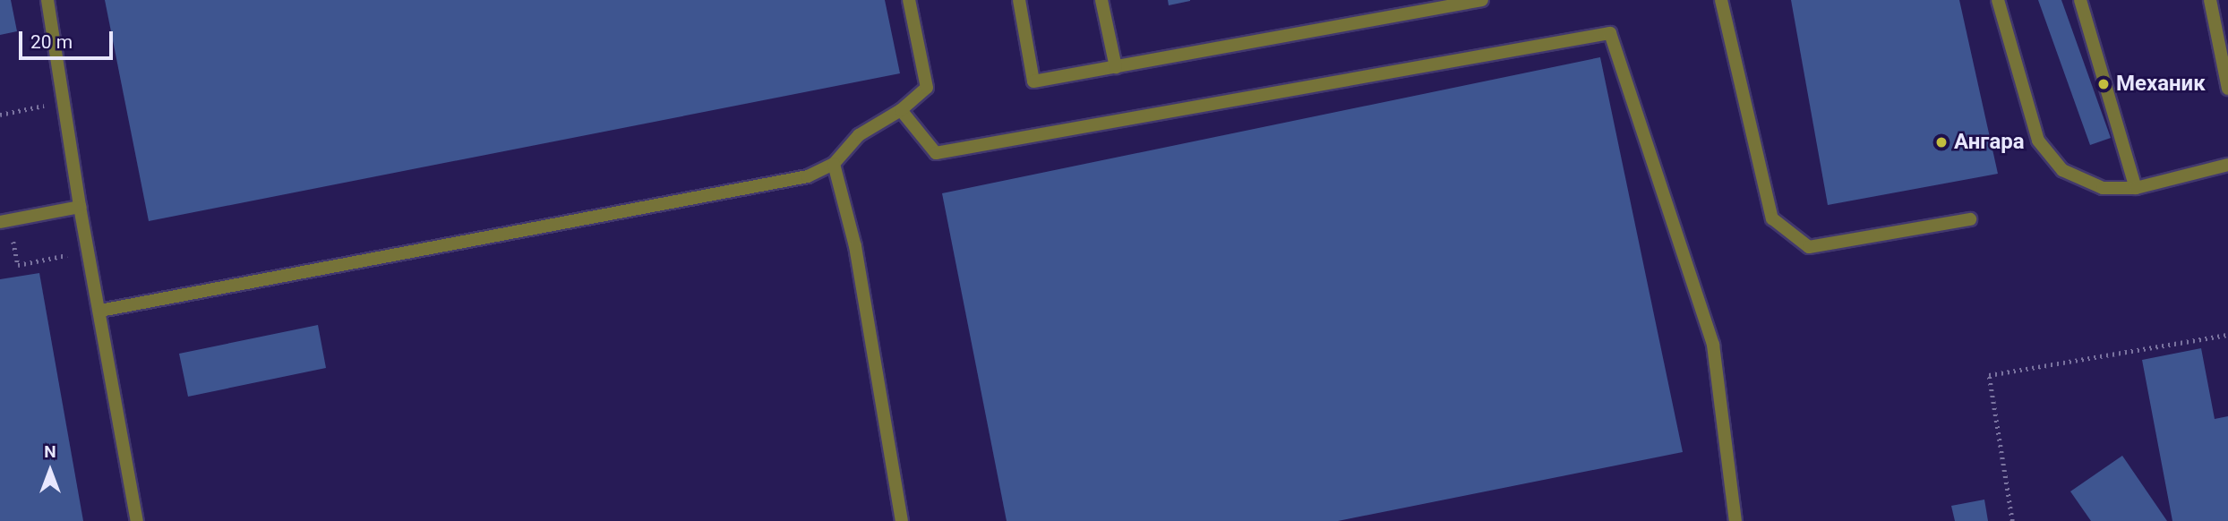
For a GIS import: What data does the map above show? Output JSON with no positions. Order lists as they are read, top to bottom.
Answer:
{
  "places": ["Механик", "Ангара"],
  "scale_bar": "20 m",
  "north": "top"
}
